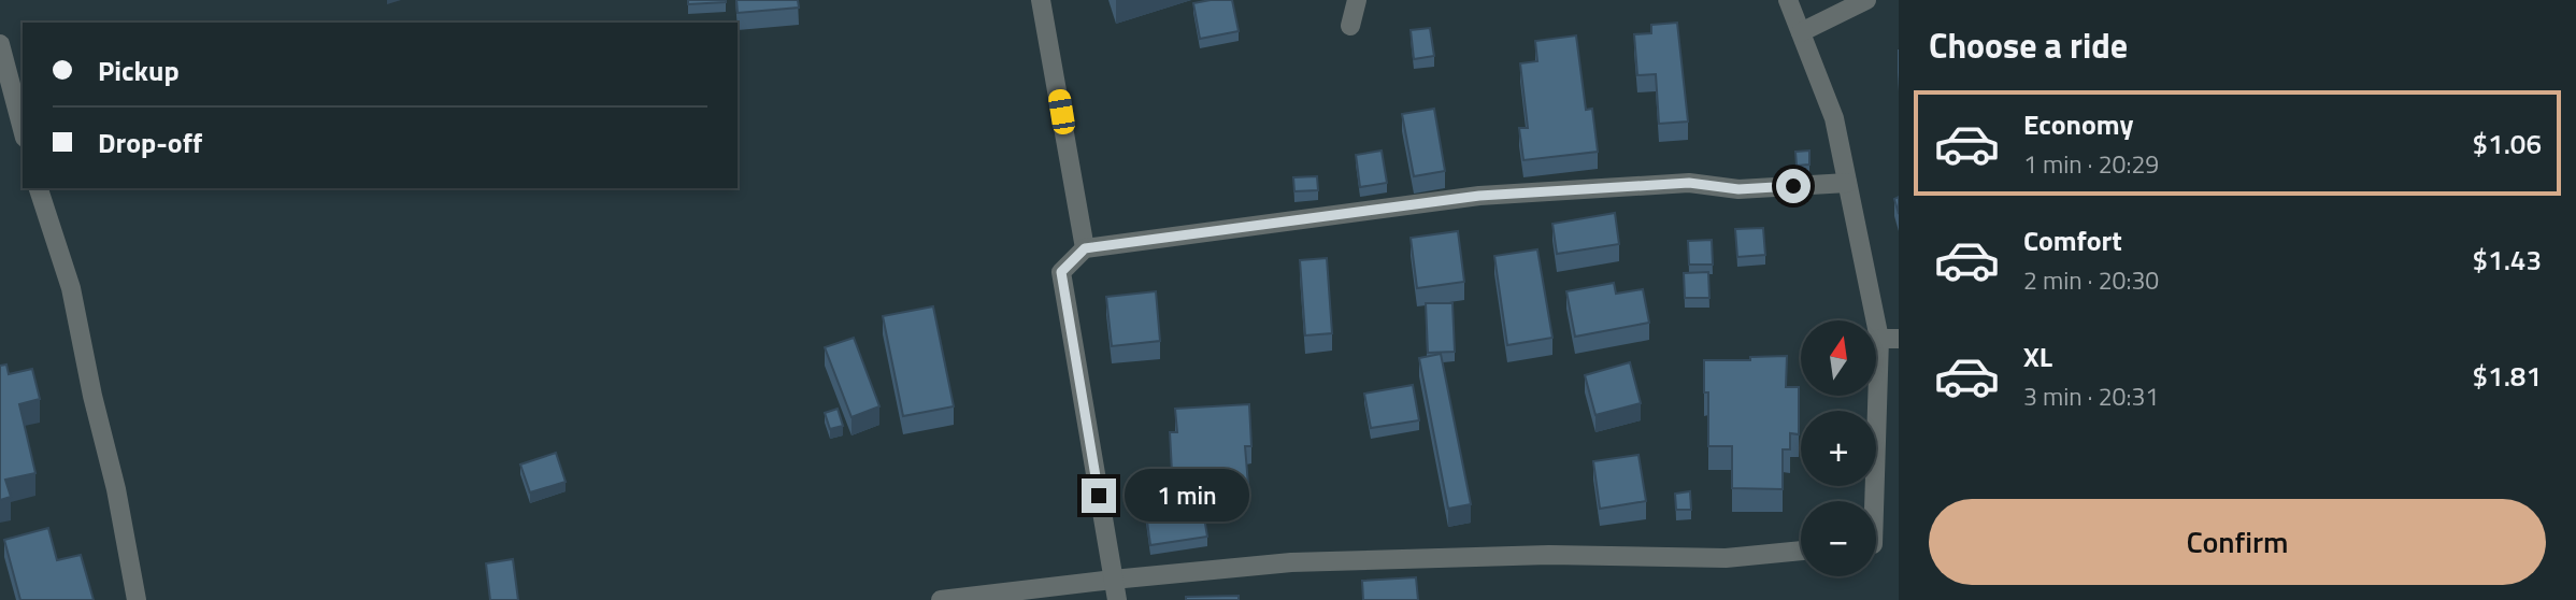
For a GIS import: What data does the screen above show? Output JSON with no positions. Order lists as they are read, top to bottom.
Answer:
{
  "north": "top",
  "page": {
    "heading": "Choose a ride",
    "banner": ["Pickup", "Drop-off"],
    "list": [
      {
        "name": "Economy",
        "note": "1 min · 20:29",
        "value": "$1.06"
      },
      {
        "name": "Comfort",
        "note": "2 min · 20:30",
        "value": "$1.43"
      },
      {
        "name": "XL",
        "note": "3 min · 20:31",
        "value": "$1.81"
      }
    ],
    "map_buttons": ["+", "−"],
    "bubble": "1 min",
    "buttons": "Confirm"
  }
}
